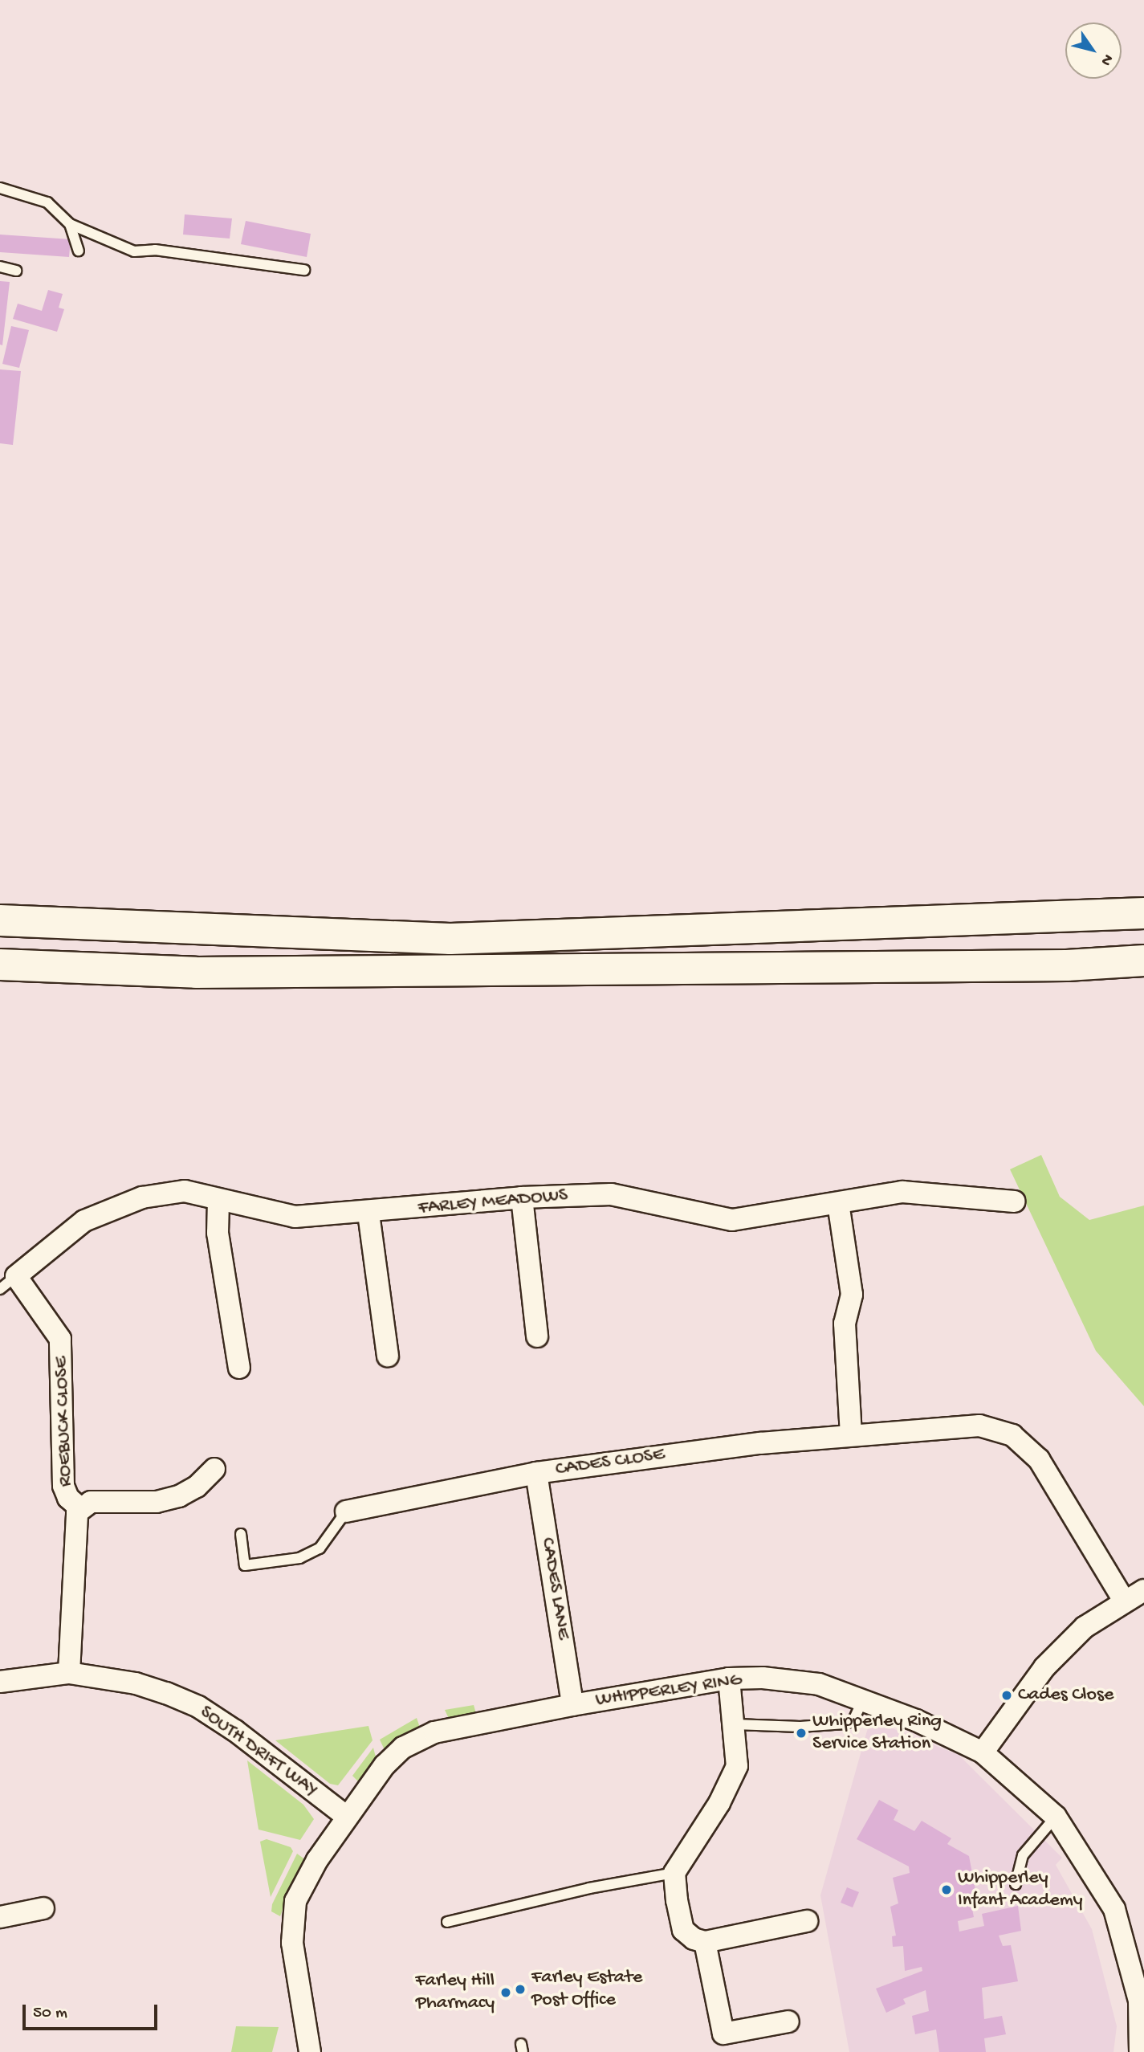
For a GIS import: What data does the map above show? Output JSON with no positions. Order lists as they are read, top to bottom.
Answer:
{
  "streets": {
    "street": [
      "FARLEY MEADOWS",
      "ROEBUCK CLOSE",
      "CADES CLOSE",
      "CADES LANE",
      "WHIPPERLEY RING",
      "SOUTH DRIFT WAY"
    ]
  },
  "crossings": [
    ["FARLEY MEADOWS", "ROEBUCK CLOSE"],
    ["ROEBUCK CLOSE", "SOUTH DRIFT WAY"],
    ["CADES CLOSE", "CADES LANE"],
    ["CADES LANE", "WHIPPERLEY RING"],
    ["WHIPPERLEY RING", "SOUTH DRIFT WAY"]
  ],
  "places": [
    "Cades Close",
    "Whipperley Ring Service Station",
    "Whipperley Infant Academy",
    "Farley Estate Post Office",
    "Farley Hill Pharmacy"
  ],
  "scale_bar": "50 m",
  "north": "bottom right"
}
